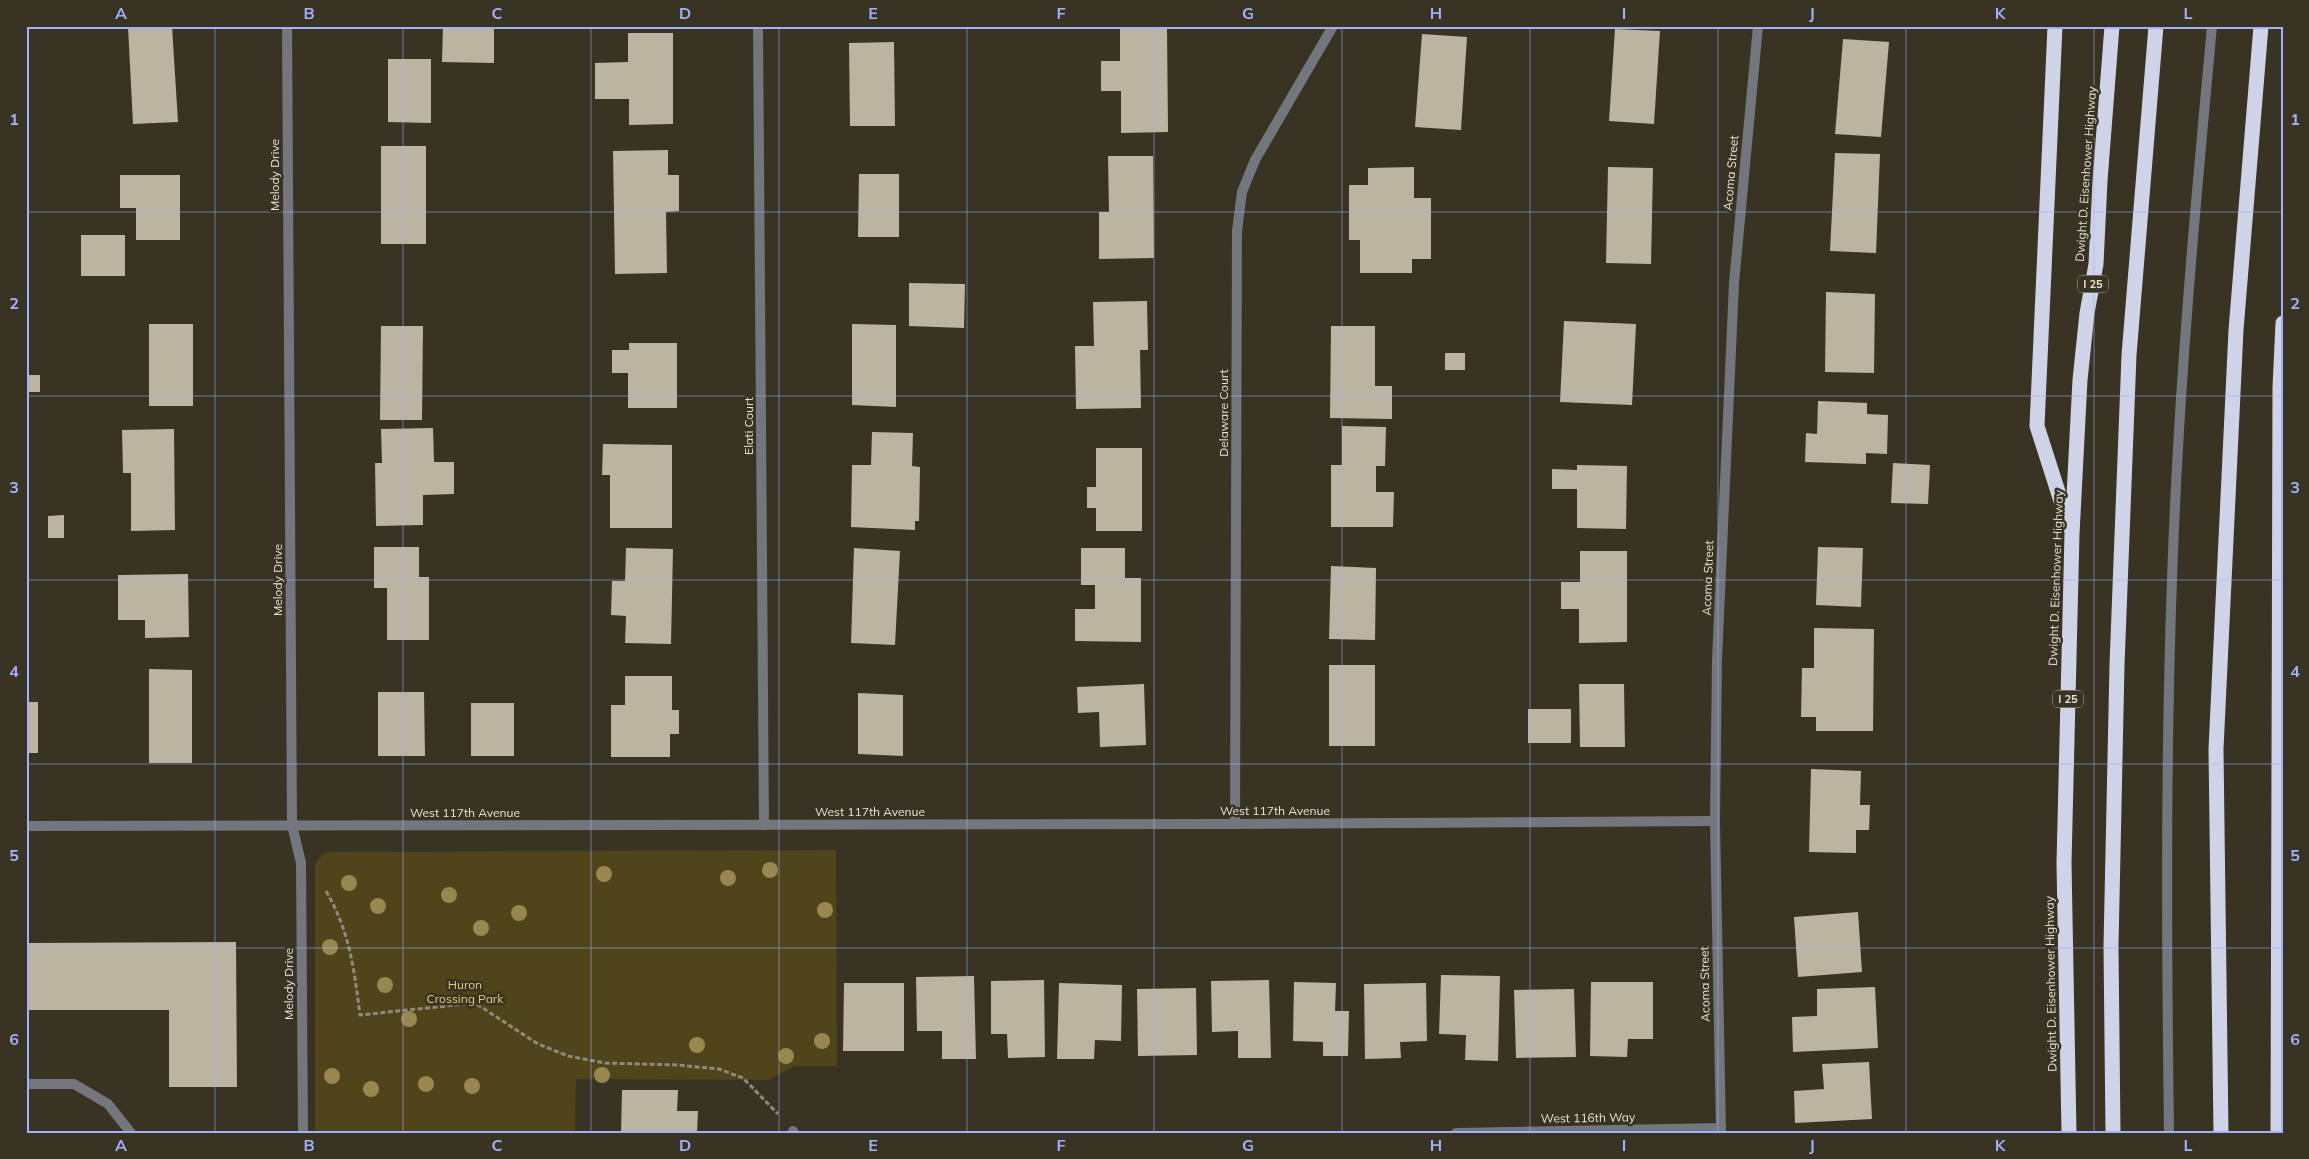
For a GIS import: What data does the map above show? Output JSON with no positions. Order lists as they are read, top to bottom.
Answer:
{
  "streets": {
    "highway": ["Dwight D. Eisenhower Highway", "I 25"],
    "street": [
      "Acoma Street",
      "Melody Drive",
      "Delaware Court",
      "Elati Court",
      "West 117th Avenue",
      "West 116th Way"
    ]
  },
  "crossings": [
    ["Acoma Street", "West 117th Avenue"],
    ["Acoma Street", "West 116th Way"],
    ["Melody Drive", "West 117th Avenue"],
    ["Delaware Court", "West 117th Avenue"],
    ["Elati Court", "West 117th Avenue"]
  ],
  "parks": ["Huron Crossing Park"],
  "grid": {
    "columns": [
      "A",
      "B",
      "C",
      "D",
      "E",
      "F",
      "G",
      "H",
      "I",
      "J",
      "K",
      "L"
    ],
    "rows": [
      "1",
      "2",
      "3",
      "4",
      "5",
      "6"
    ]
  }
}
